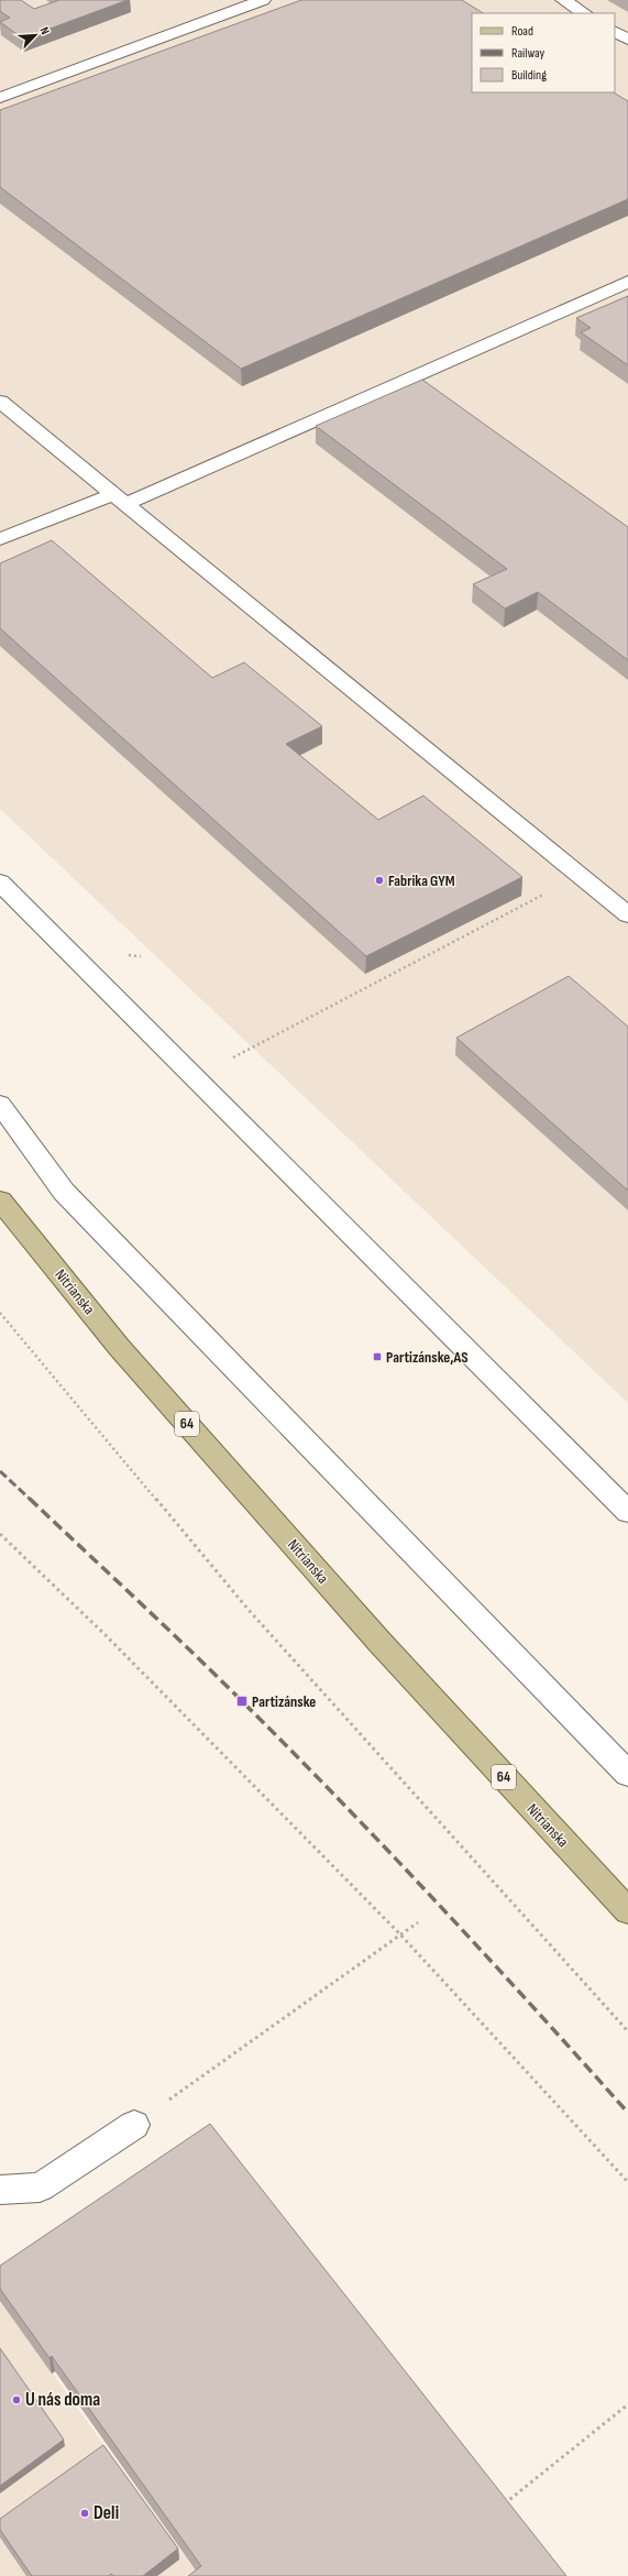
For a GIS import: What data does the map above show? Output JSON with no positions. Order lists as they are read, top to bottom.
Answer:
{
  "streets": {
    "main road": ["Nitrianska", "64"]
  },
  "places": {
    "other": ["Fabrika GYM", "U nás doma", "Deli"],
    "transit": ["Partizánske,AS", "Partizánske"]
  },
  "legend": ["Road", "Railway", "Building"],
  "north": "top right"
}
